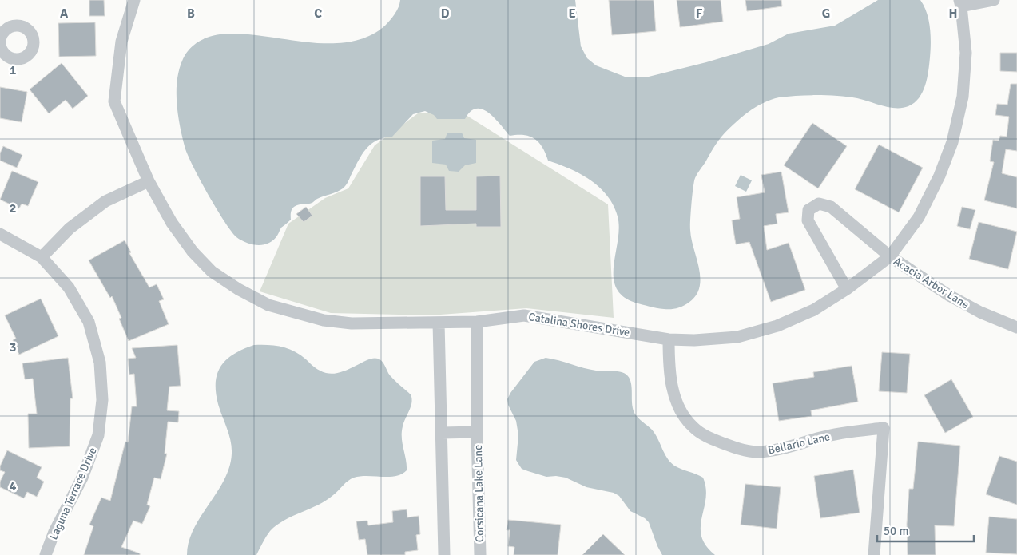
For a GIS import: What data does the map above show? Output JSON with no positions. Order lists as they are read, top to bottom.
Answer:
{
  "streets": {
    "street": [
      "Acacia Arbor Lane",
      "Catalina Shores Drive",
      "Bellario Lane",
      "Laguna Terrace Drive",
      "Corsicana Lake Lane"
    ]
  },
  "crossings": [
    ["Acacia Arbor Lane", "Catalina Shores Drive"],
    ["Catalina Shores Drive", "Bellario Lane"],
    ["Catalina Shores Drive", "Corsicana Lake Lane"]
  ],
  "scale_bar": "50 m",
  "grid": {
    "columns": [
      "A",
      "B",
      "C",
      "D",
      "E",
      "F",
      "G",
      "H"
    ],
    "rows": [
      "1",
      "2",
      "3",
      "4"
    ]
  }
}
